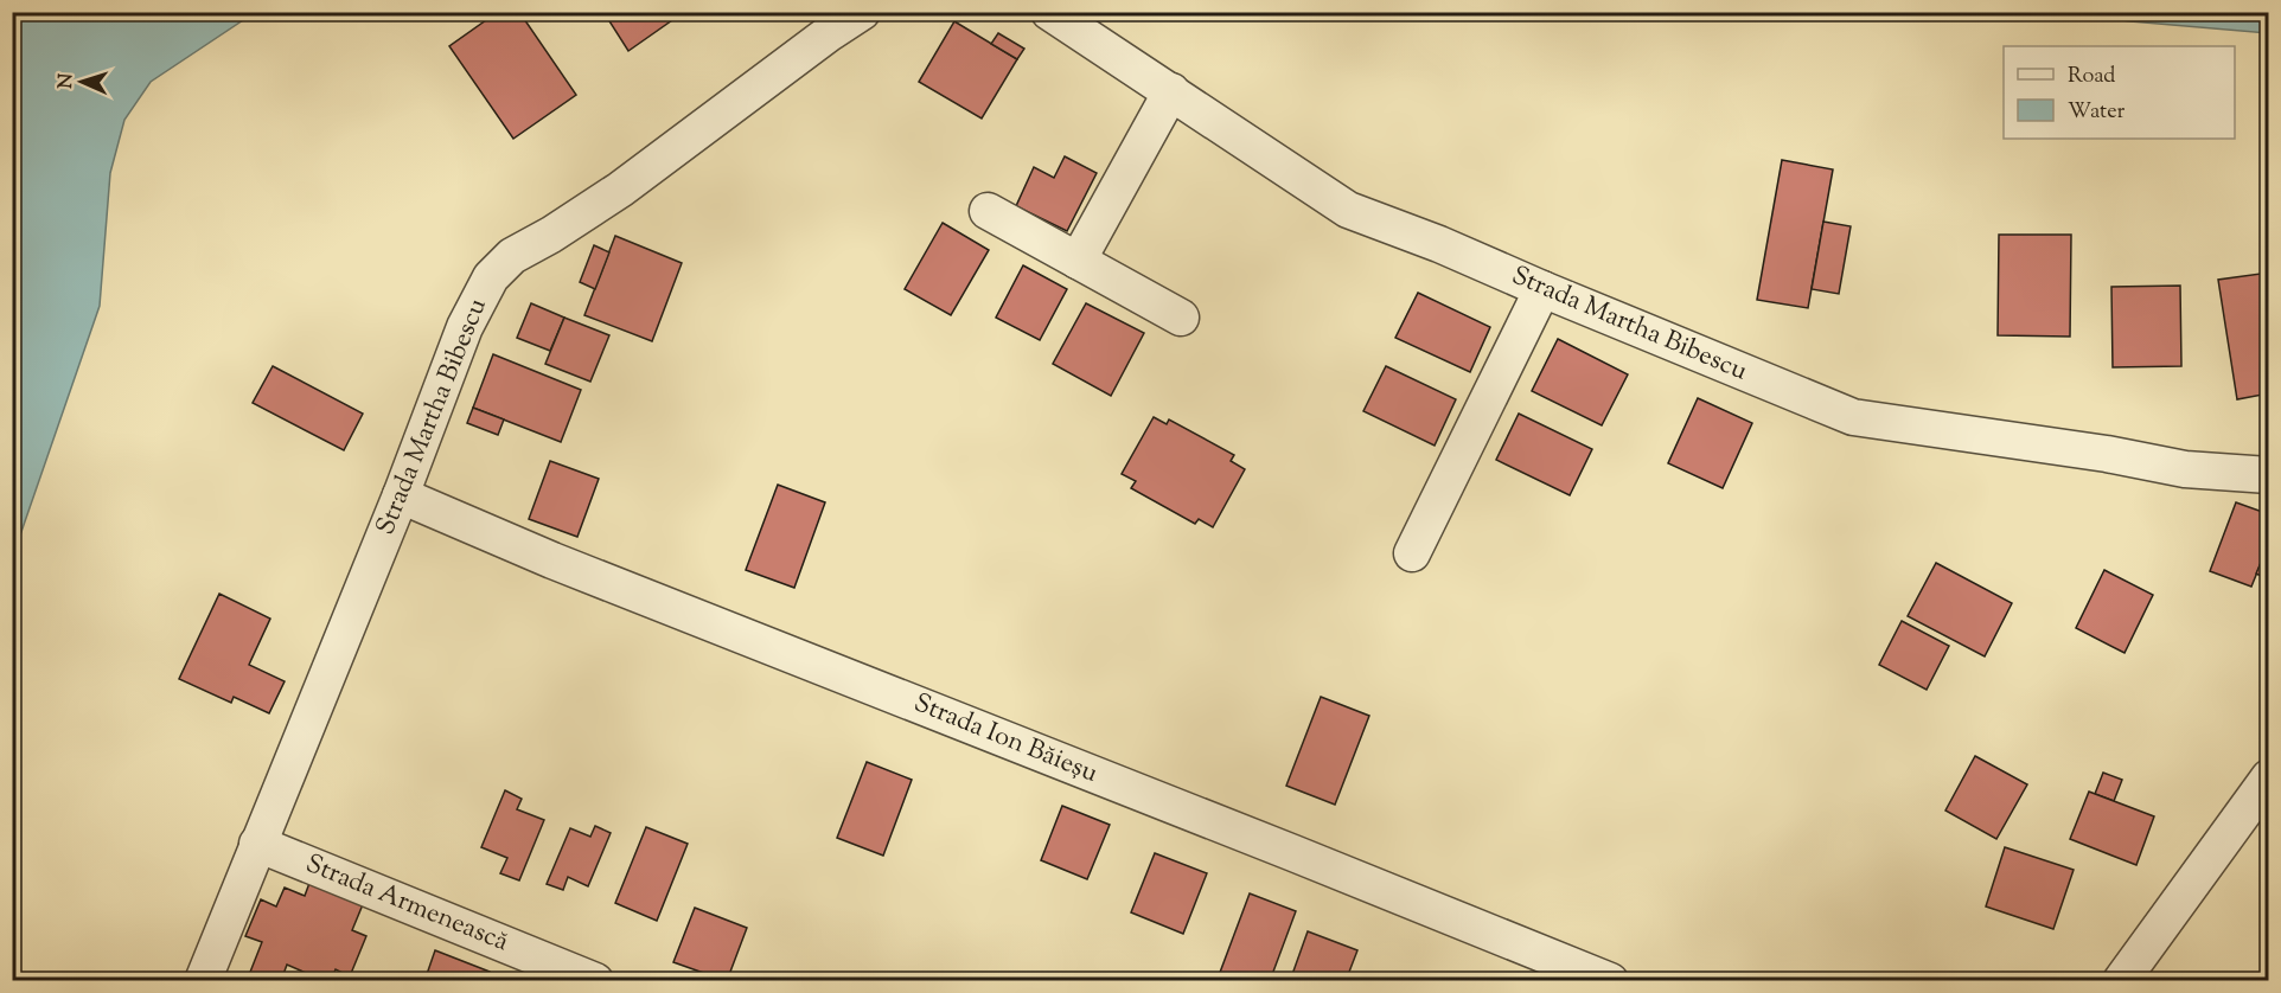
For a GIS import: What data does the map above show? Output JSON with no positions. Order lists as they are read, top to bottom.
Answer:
{
  "streets": {
    "street": ["Strada Martha Bibescu", "Strada Ion Băieșu", "Strada Armenească"]
  },
  "crossings": [
    ["Strada Martha Bibescu", "Strada Ion Băieșu"],
    ["Strada Martha Bibescu", "Strada Armenească"]
  ],
  "legend": ["Road", "Water"],
  "north": "left"
}
